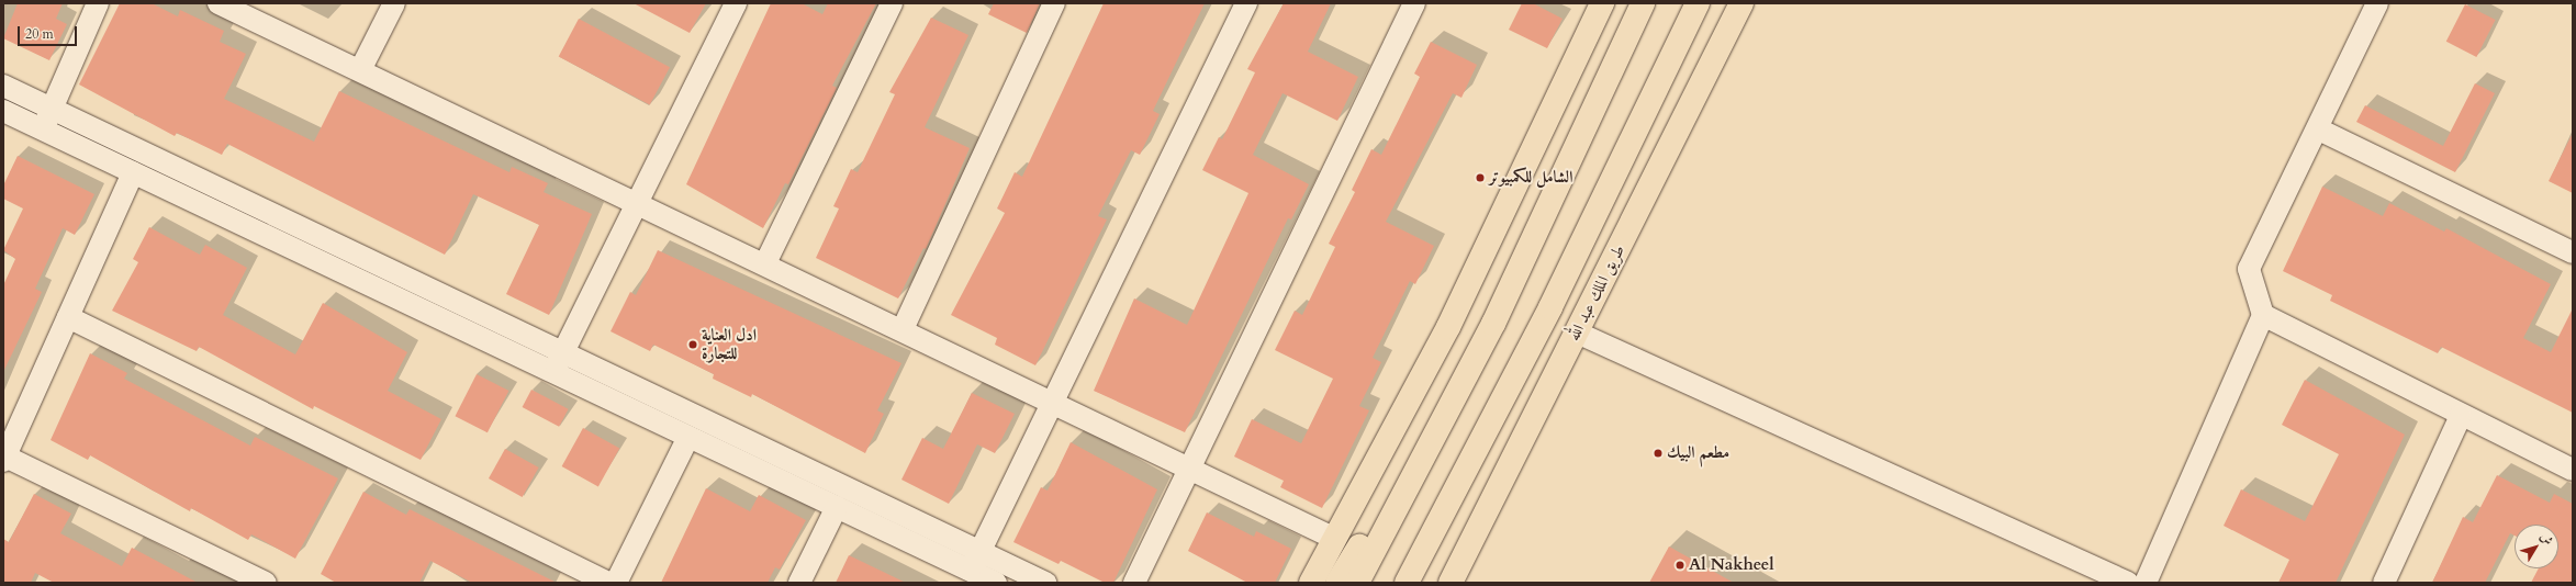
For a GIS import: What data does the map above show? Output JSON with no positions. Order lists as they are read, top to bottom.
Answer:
{
  "streets": {
    "main road": ["طريق الملك عبد الله"]
  },
  "places": [
    "الشامل للكمبيوتر",
    "ادل العناية للتجارة",
    "مطعم البيك",
    "Al Nakheel"
  ],
  "scale_bar": "20 m",
  "north": "top right"
}
